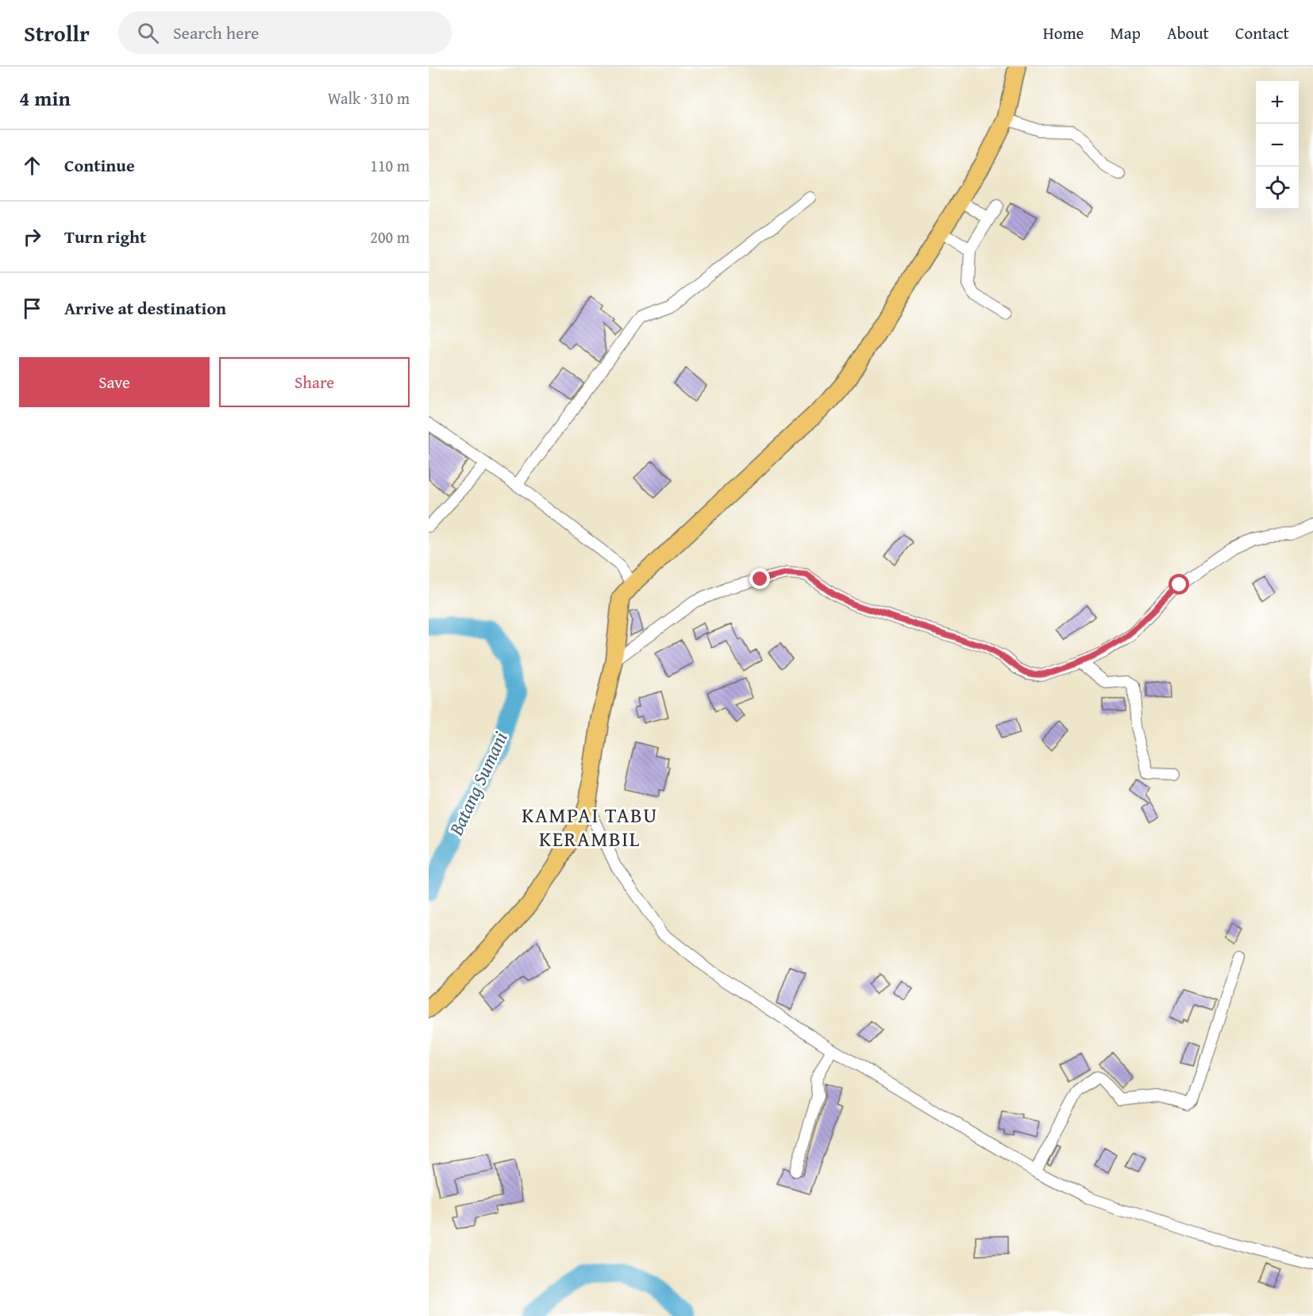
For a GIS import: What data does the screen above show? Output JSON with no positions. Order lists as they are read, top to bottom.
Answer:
{
  "districts": ["KAMPAI TABU KERAMBIL"],
  "water": ["Batang Sumani"],
  "page": {
    "header": "Strollr",
    "search": "Search here",
    "nav": [
      "Home",
      "Map",
      "About",
      "Contact"
    ],
    "heading": ["4 min", "Walk · 310 m"],
    "map_buttons": ["+", "−"],
    "list": [
      ["Continue", "110 m"],
      ["Turn right", "200 m"],
      "Arrive at destination"
    ],
    "buttons": ["Save", "Share"]
  }
}
